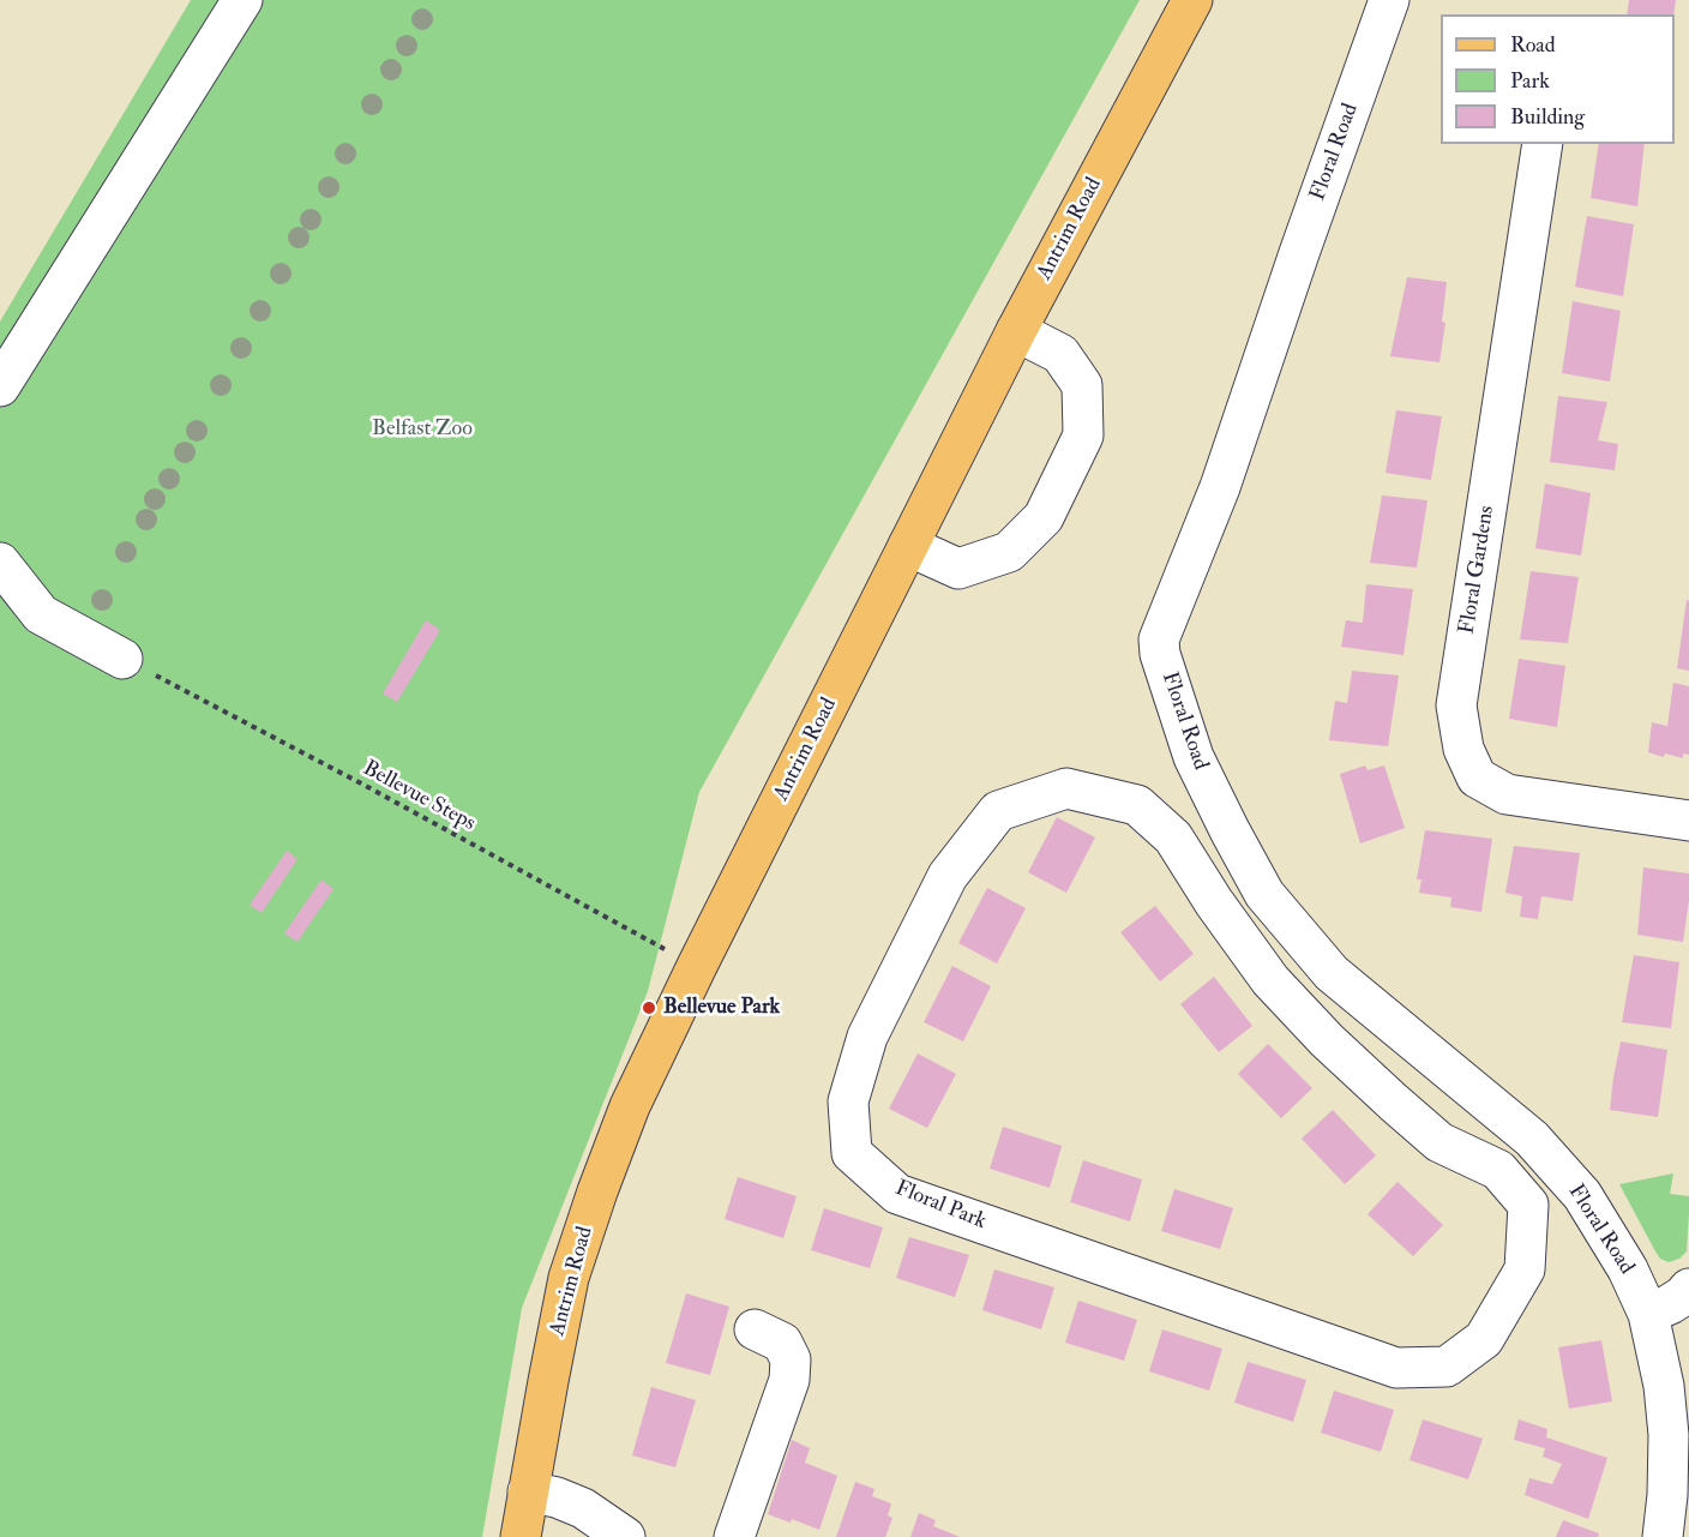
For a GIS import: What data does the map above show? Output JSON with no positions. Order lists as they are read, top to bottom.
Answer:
{
  "streets": {
    "main road": ["Antrim Road"],
    "street": ["Floral Road", "Floral Gardens", "Floral Park"],
    "path": ["Bellevue Steps"]
  },
  "crossings": [
    ["Antrim Road", "Bellevue Steps"]
  ],
  "parks": ["Belfast Zoo"],
  "places": ["Bellevue Park"],
  "legend": ["Road", "Park", "Building"]
}
